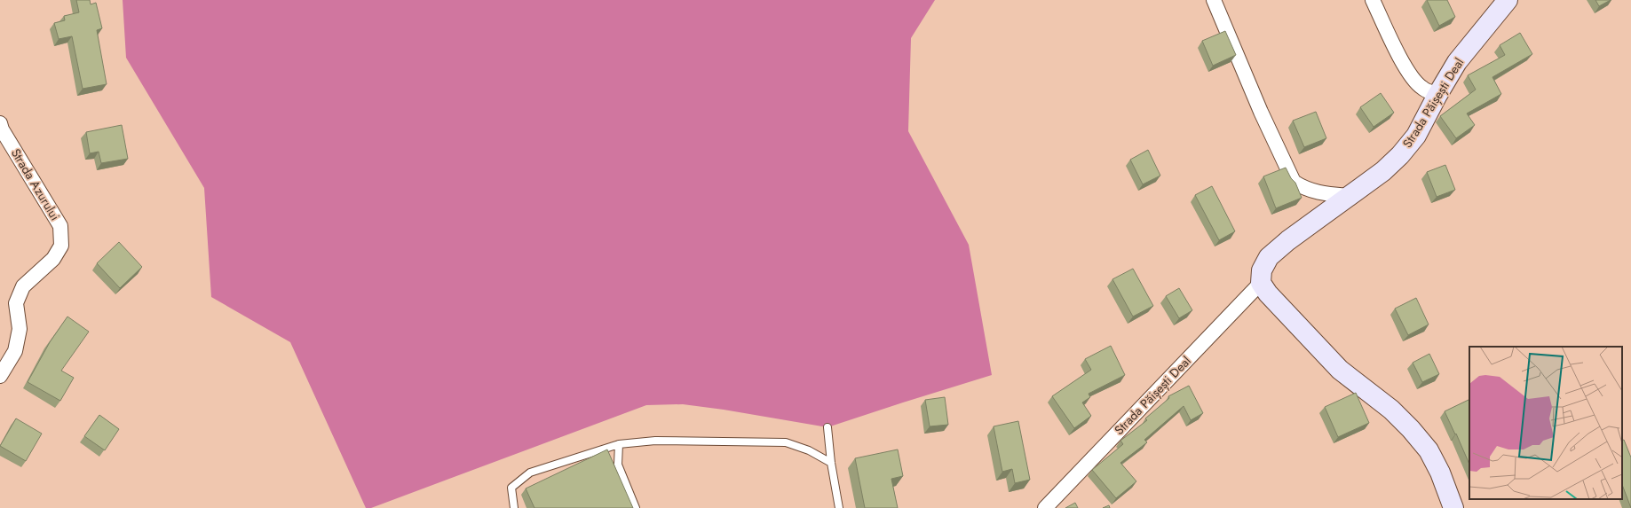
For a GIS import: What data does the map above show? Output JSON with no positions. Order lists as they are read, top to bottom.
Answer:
{
  "streets": {
    "street": ["Strada Păișești Deal", "Strada Azurului"]
  }
}
